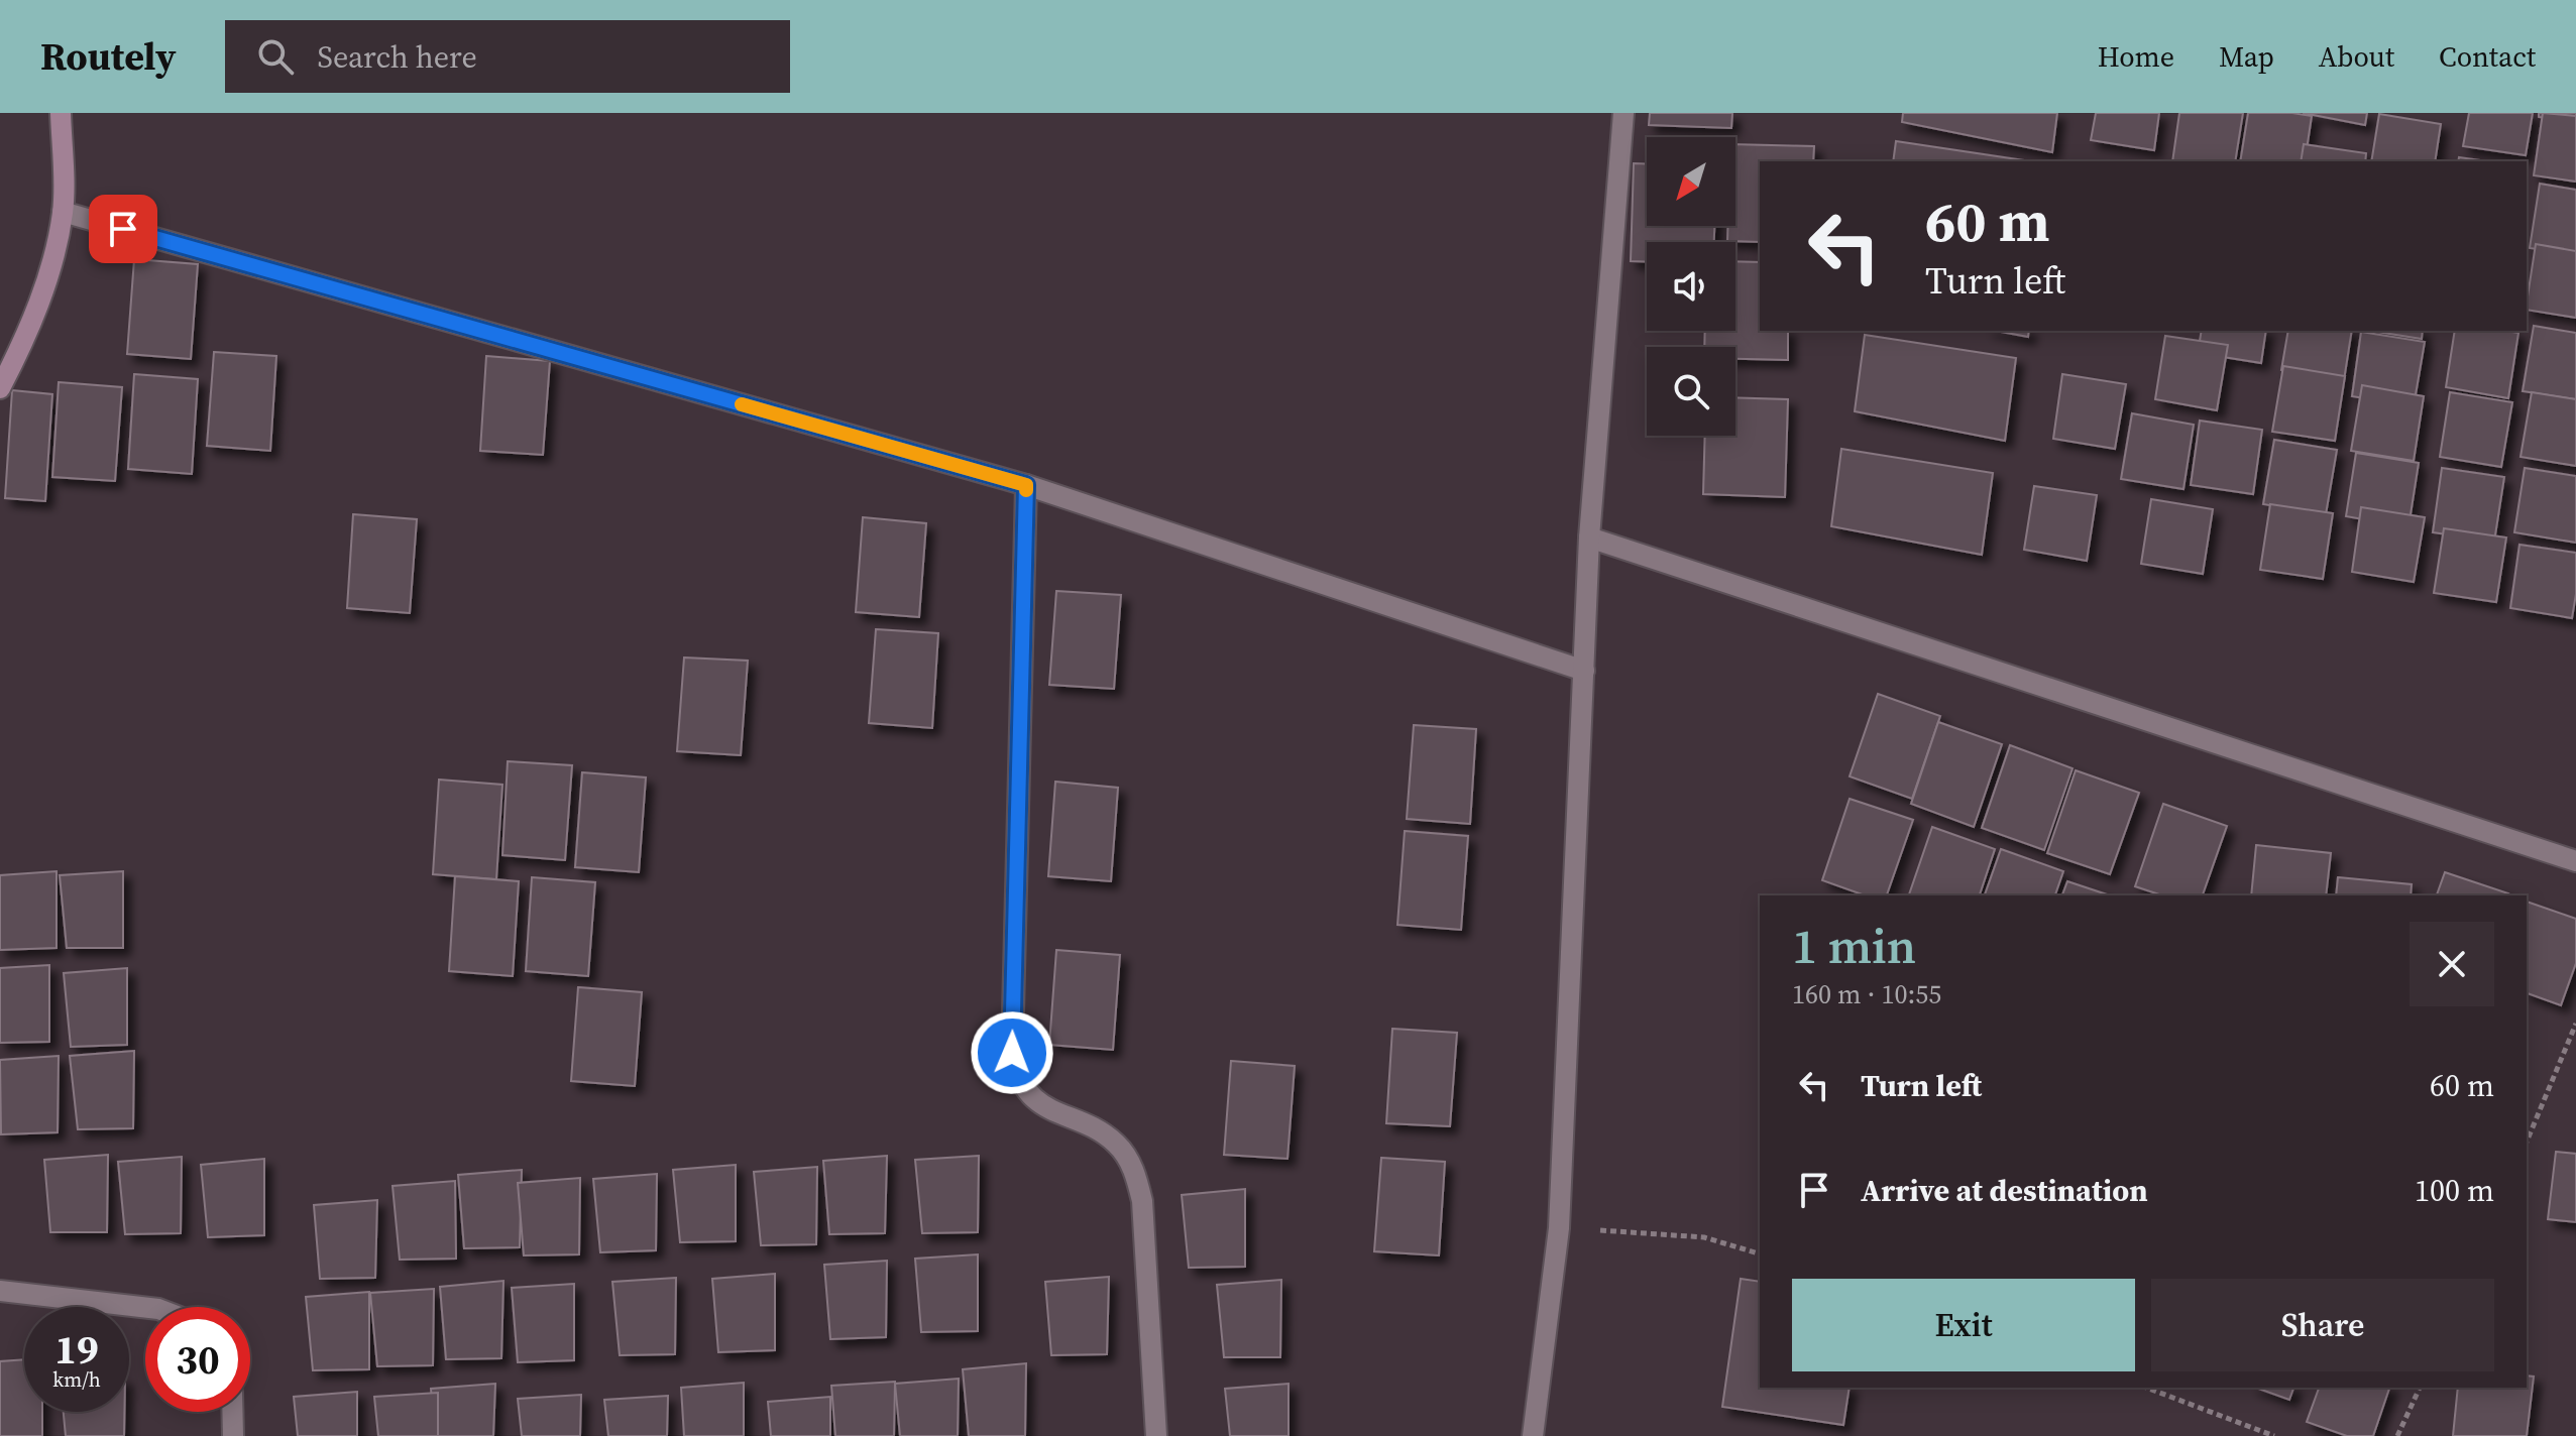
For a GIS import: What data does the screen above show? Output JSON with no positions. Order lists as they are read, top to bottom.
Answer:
{
  "north": "bottom left",
  "page": {
    "header": "Routely",
    "search": "Search here",
    "nav": [
      "Home",
      "Map",
      "About",
      "Contact"
    ],
    "turn": ["60 m", "Turn left"],
    "heading": ["1 min", "160 m · 10:55"],
    "list": [
      {
        "name": "Turn left",
        "value": "60 m"
      },
      {
        "name": "Arrive at destination",
        "value": "100 m"
      }
    ],
    "buttons": ["Exit", "Share"],
    "speed": "19 km/h",
    "limit": "30"
  }
}
